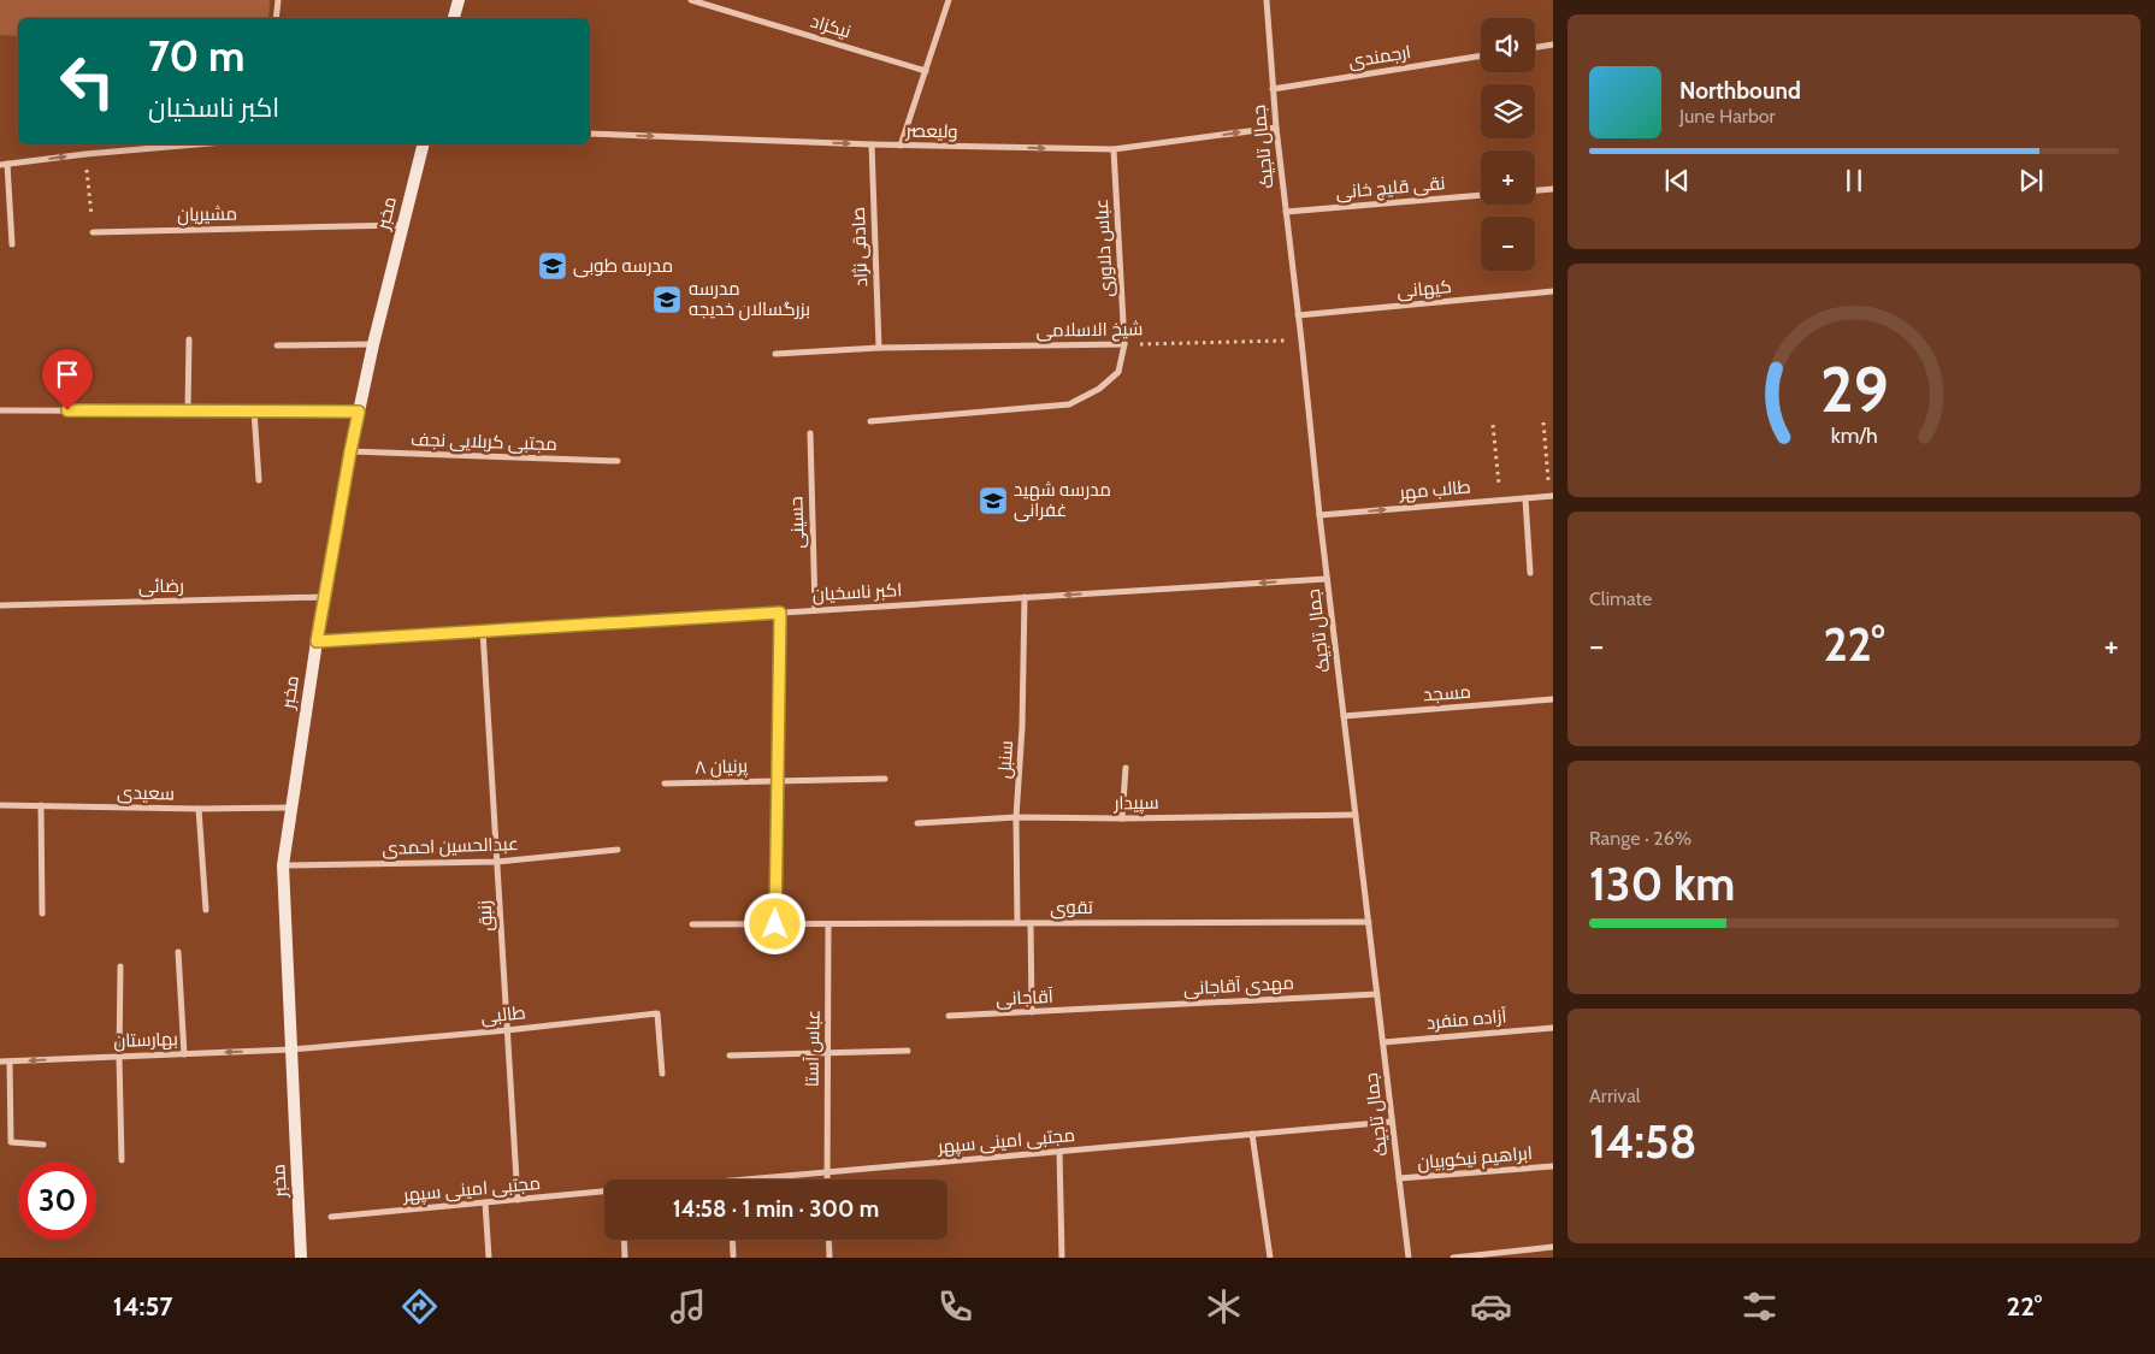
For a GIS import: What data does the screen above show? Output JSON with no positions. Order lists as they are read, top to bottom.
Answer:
{
  "streets": {
    "main road": ["مخبر"],
    "street": [
      "نیکزاد",
      "ارجمندی",
      "ولیعصر",
      "جمال تاجیک",
      "نقی قلیچ خانی",
      "مشیریان",
      "صادقی نژاد",
      "عباس دلاوری",
      "کیهانی",
      "شیخ الاسلامی",
      "مجتبی کربلایی نجف",
      "طالب مهر",
      "حسینی",
      "رضائی",
      "اکبر ناسخیان",
      "مسجد",
      "سنبل",
      "پرنیان ۸",
      "سعیدی",
      "سپیدار",
      "عبدالحسین احمدی",
      "تقوی",
      "زنبق",
      "مهدی آقاجانی",
      "آقاجانی",
      "طالبی",
      "آزاده منفرد",
      "بهارستان",
      "عباس آستا",
      "مجتبی امینی سپهر",
      "ابراهیم نیکوبیان"
    ]
  },
  "crossings": [
    ["ارجمندی", "جمال تاجیک"],
    ["ولیعصر", "جمال تاجیک"],
    ["ولیعصر", "صادقی نژاد"],
    ["ولیعصر", "عباس دلاوری"],
    ["جمال تاجیک", "نقی قلیچ خانی"],
    ["جمال تاجیک", "کیهانی"],
    ["جمال تاجیک", "شیخ الاسلامی"],
    ["جمال تاجیک", "طالب مهر"],
    ["جمال تاجیک", "اکبر ناسخیان"],
    ["جمال تاجیک", "مسجد"],
    ["جمال تاجیک", "سپیدار"],
    ["جمال تاجیک", "تقوی"],
    ["جمال تاجیک", "مهدی آقاجانی"],
    ["جمال تاجیک", "آزاده منفرد"],
    ["جمال تاجیک", "مجتبی امینی سپهر"],
    ["جمال تاجیک", "ابراهیم نیکوبیان"],
    ["مخبر", "مشیریان"],
    ["مخبر", "مجتبی کربلایی نجف"],
    ["مخبر", "رضائی"],
    ["مخبر", "اکبر ناسخیان"],
    ["مخبر", "سعیدی"],
    ["مخبر", "عبدالحسین احمدی"],
    ["مخبر", "طالبی"],
    ["مخبر", "بهارستان"],
    ["صادقی نژاد", "شیخ الاسلامی"],
    ["عباس دلاوری", "شیخ الاسلامی"],
    ["حسینی", "اکبر ناسخیان"],
    ["اکبر ناسخیان", "سنبل"],
    ["اکبر ناسخیان", "زنبق"],
    ["سنبل", "سپیدار"],
    ["سنبل", "تقوی"],
    ["عبدالحسین احمدی", "زنبق"],
    ["تقوی", "عباس آستا"],
    ["زنبق", "طالبی"],
    ["زنبق", "مجتبی امینی سپهر"],
    ["مهدی آقاجانی", "آقاجانی"],
    ["طالبی", "بهارستان"],
    ["عباس آستا", "مجتبی امینی سپهر"]
  ],
  "one_way": ["ولیعصر", "طالب مهر", "بهارستان"],
  "places": {
    "school or university": ["مدرسه طوبی", "مدرسه بزرگسالان خدیجه", "مدرسه شهید غفرانی"]
  },
  "page": {
    "map_buttons": ["+", "−"],
    "turn": ["70 m", "اکبر ناسخیان"],
    "song": ["Northbound", "June Harbor"],
    "tile": [
      "Climate",
      ["Range · 26%", "130 km"],
      ["Arrival", "14:58"]
    ],
    "heat": ["−", "22°", "+"],
    "limit": "30",
    "trip": "14:58 · 1 min · 300 m",
    "tabs": ["14:57", "22°"],
    "gauge": ["29", "km/h"]
  }
}
